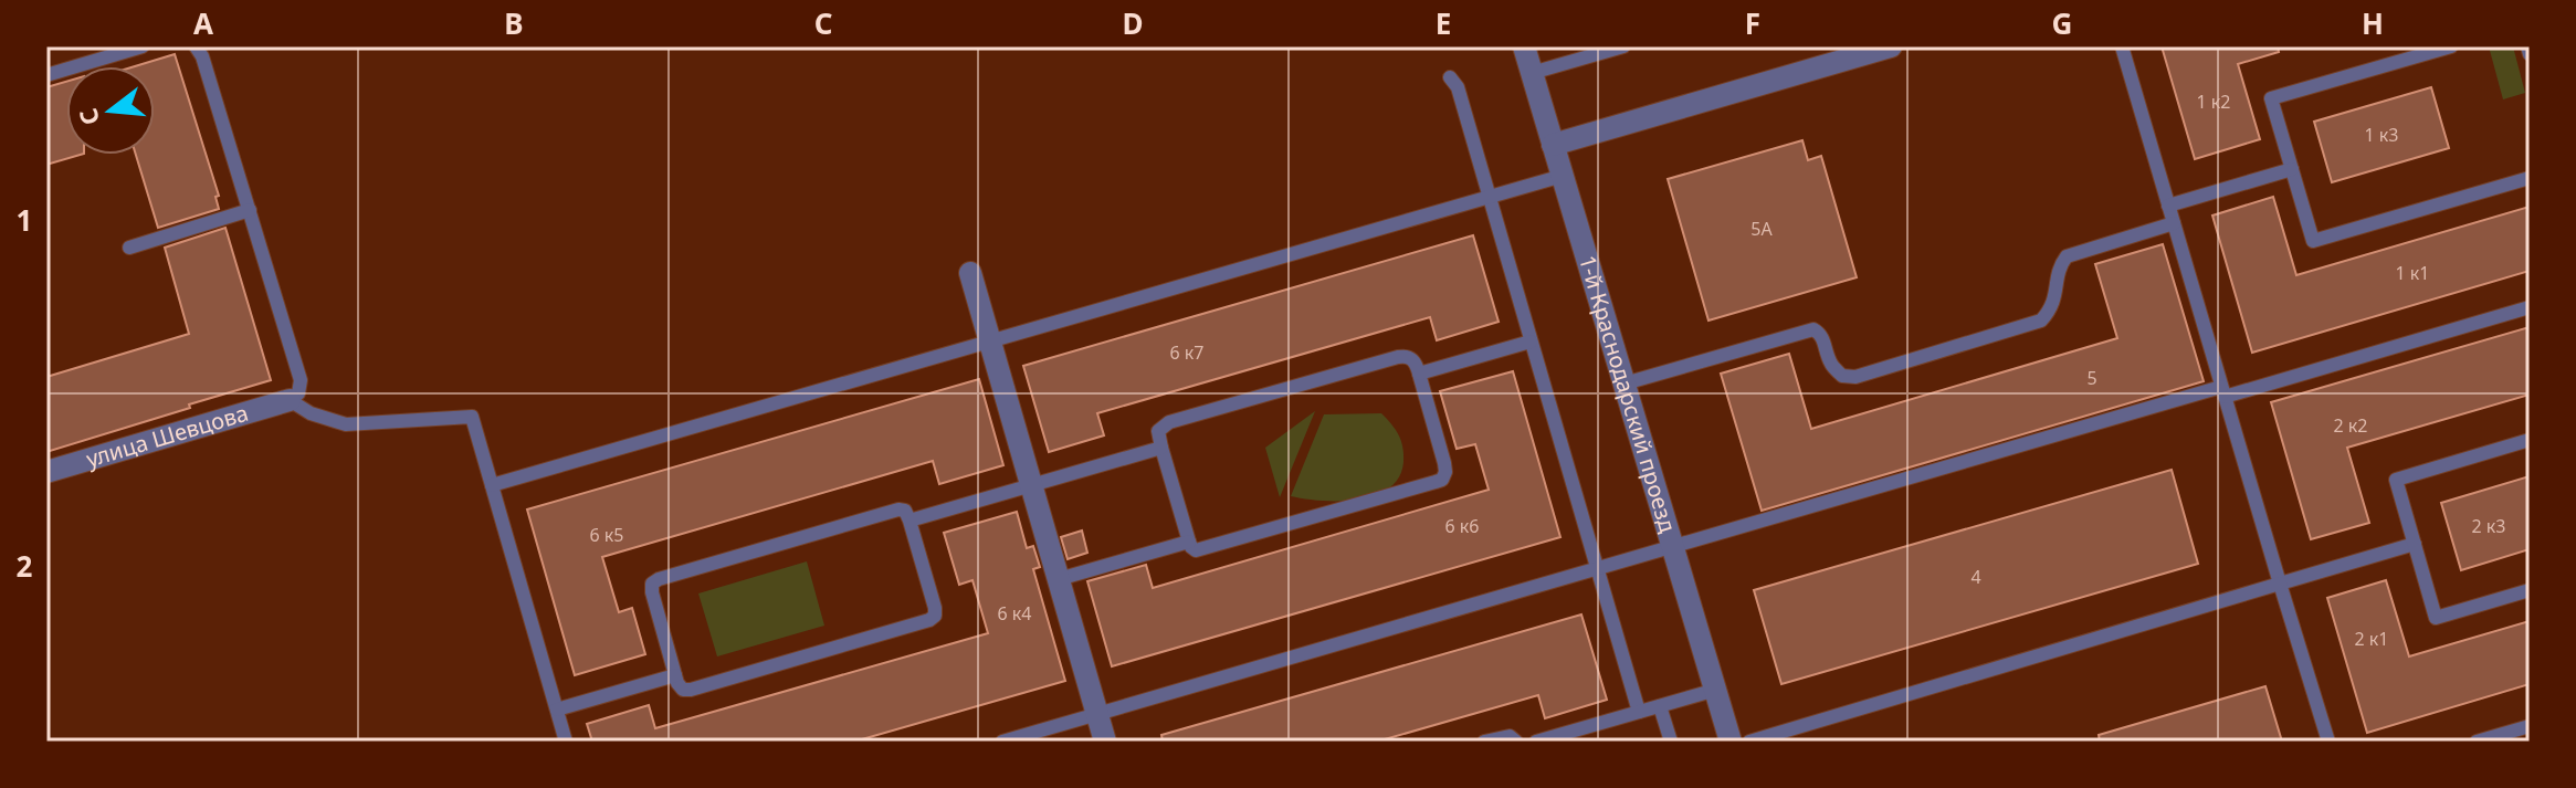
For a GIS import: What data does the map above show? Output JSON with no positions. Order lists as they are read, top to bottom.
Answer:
{
  "streets": {
    "street": ["1-й Краснодарский проезд", "улица Шевцова"]
  },
  "house_numbers": [
    "1 к2",
    "1 к3",
    "5А",
    "1 к1",
    "6 к7",
    "5",
    "2 к2",
    "6 к6",
    "2 к3",
    "6 к5",
    "4",
    "6 к4",
    "2 к1"
  ],
  "north": "left",
  "grid": {
    "columns": [
      "A",
      "B",
      "C",
      "D",
      "E",
      "F",
      "G",
      "H"
    ],
    "rows": ["1", "2"]
  }
}
